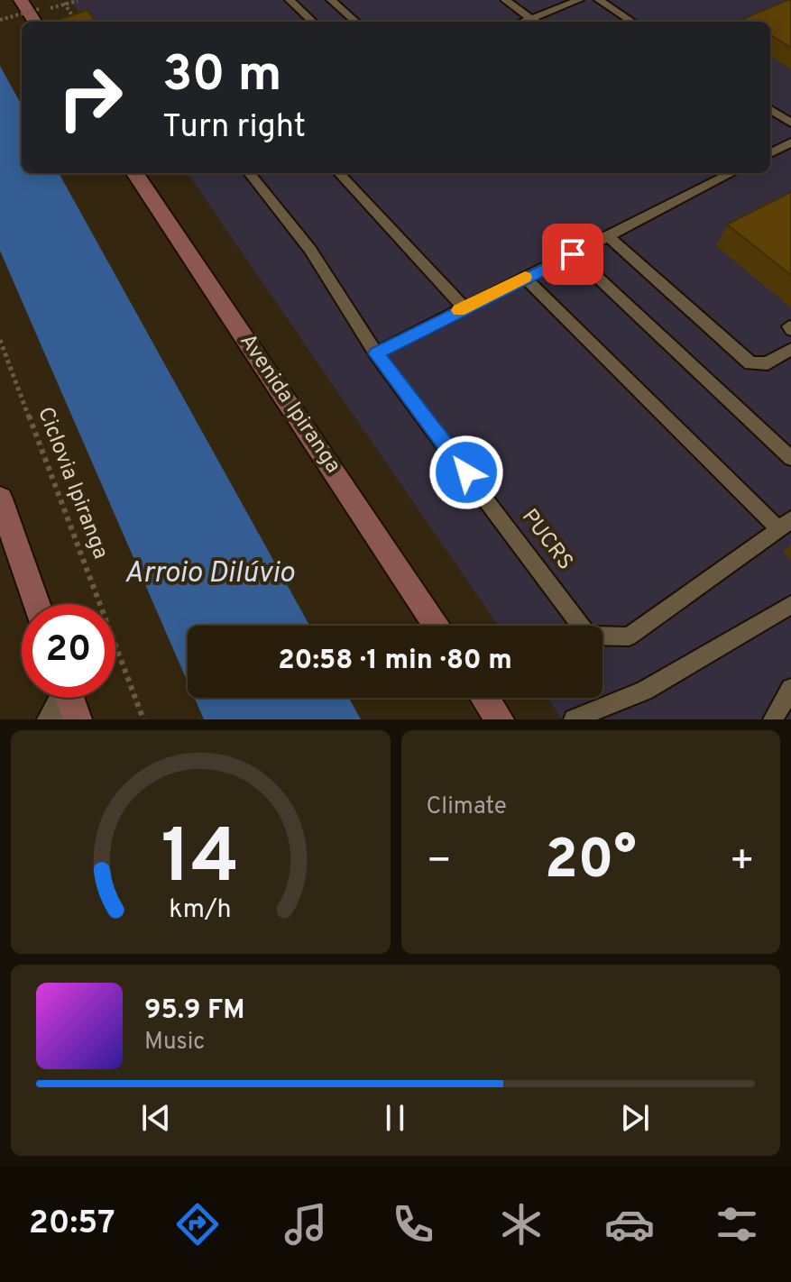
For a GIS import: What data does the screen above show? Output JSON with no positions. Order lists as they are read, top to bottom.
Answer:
{
  "streets": {
    "main road": ["Avenida Ipiranga"],
    "lane": ["PUCRS"],
    "path": ["Ciclovia Ipiranga"]
  },
  "water": ["Arroio Dilúvio"],
  "page": {
    "turn": ["30 m", "Turn right"],
    "limit": "20",
    "trip": "20:58 · 1 min · 80 m",
    "tile": "Climate",
    "heat": ["−", "20°", "+"],
    "song": ["95.9 FM", "Music"],
    "tabs": "20:57",
    "gauge": ["14", "km/h"]
  }
}
